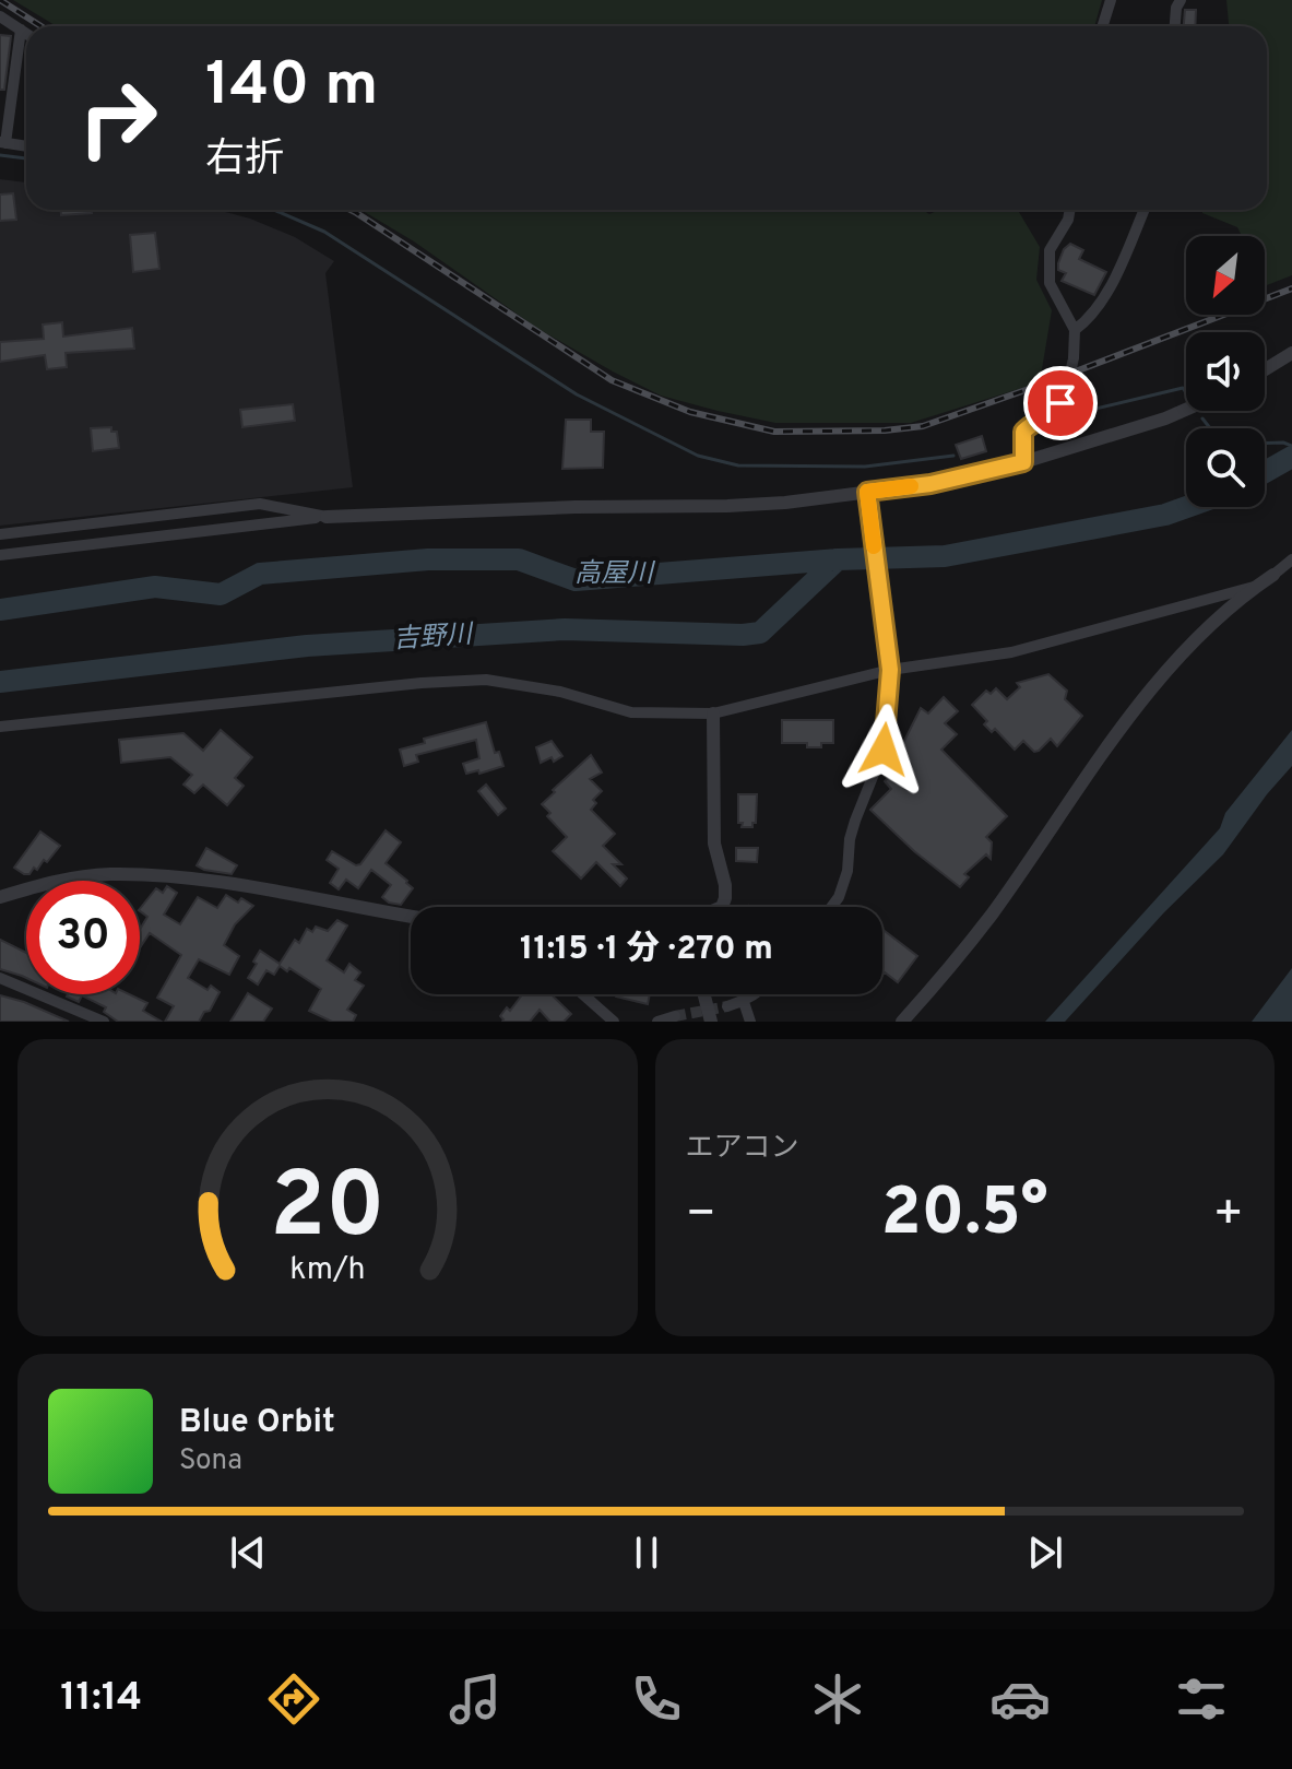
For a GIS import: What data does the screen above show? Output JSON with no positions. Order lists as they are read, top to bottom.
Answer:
{
  "water": ["高屋川", "吉野川"],
  "north": "bottom left",
  "page": {
    "turn": ["140 m", "右折"],
    "limit": "30",
    "trip": "11:15 · 1 分 · 270 m",
    "tile": "エアコン",
    "heat": ["−", "20.5°", "+"],
    "song": ["Blue Orbit", "Sona"],
    "tabs": "11:14",
    "gauge": ["20", "km/h"]
  }
}
